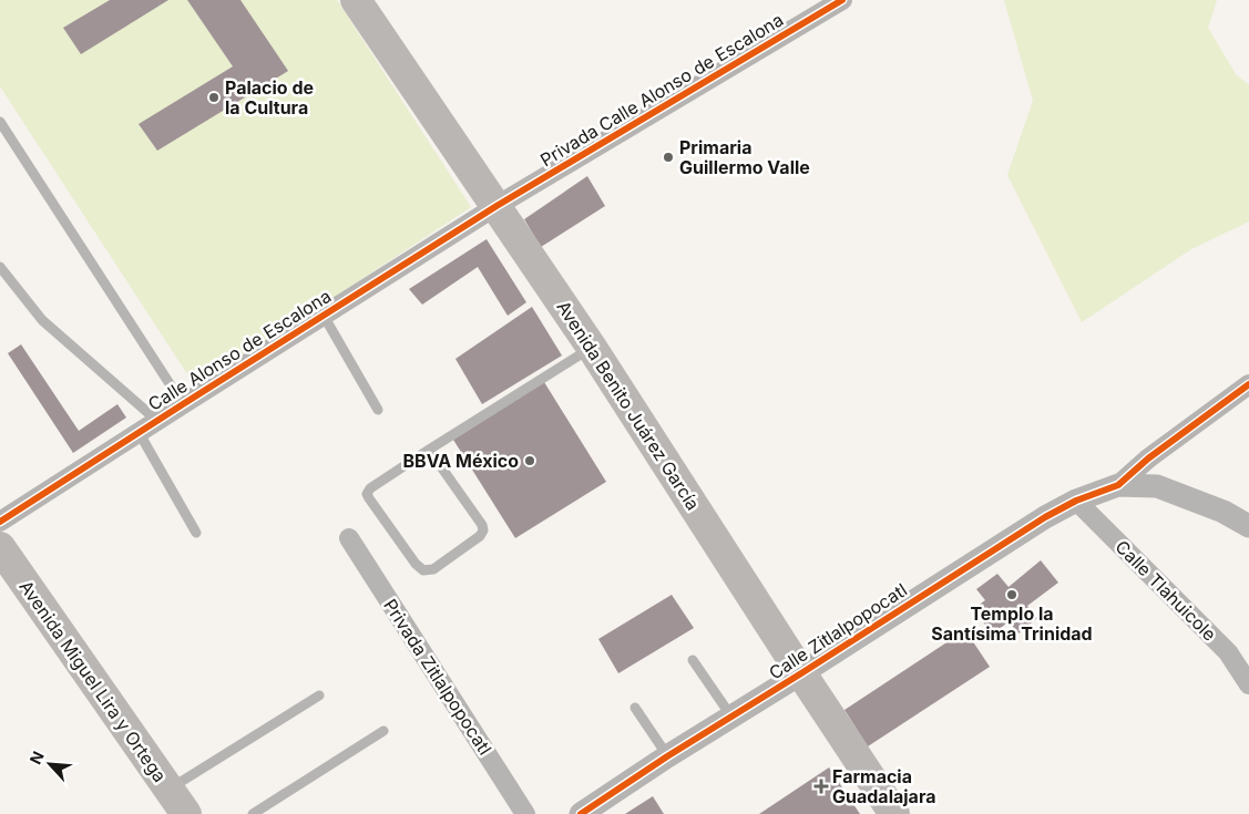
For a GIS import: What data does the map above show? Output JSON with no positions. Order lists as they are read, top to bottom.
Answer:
{
  "streets": {
    "main road": ["Avenida Benito Juárez García", "Avenida Miguel Lira y Ortega"],
    "street": [
      "Privada Calle Alonso de Escalona",
      "Calle Alonso de Escalona",
      "Calle Tlahuicole",
      "Calle Zitlalpopocatl",
      "Privada Zitlalpopocatl"
    ]
  },
  "crossings": [
    ["Privada Calle Alonso de Escalona", "Calle Alonso de Escalona"],
    ["Privada Calle Alonso de Escalona", "Avenida Benito Juárez García"],
    ["Calle Alonso de Escalona", "Avenida Benito Juárez García"],
    ["Avenida Benito Juárez García", "Calle Zitlalpopocatl"],
    ["Calle Tlahuicole", "Calle Zitlalpopocatl"]
  ],
  "places": {
    "other": [
      "Palacio de la Cultura",
      "Primaria Guillermo Valle",
      "BBVA México",
      "Templo la Santísima Trinidad"
    ],
    "health": ["Farmacia Guadalajara"]
  },
  "north": "top left"
}
